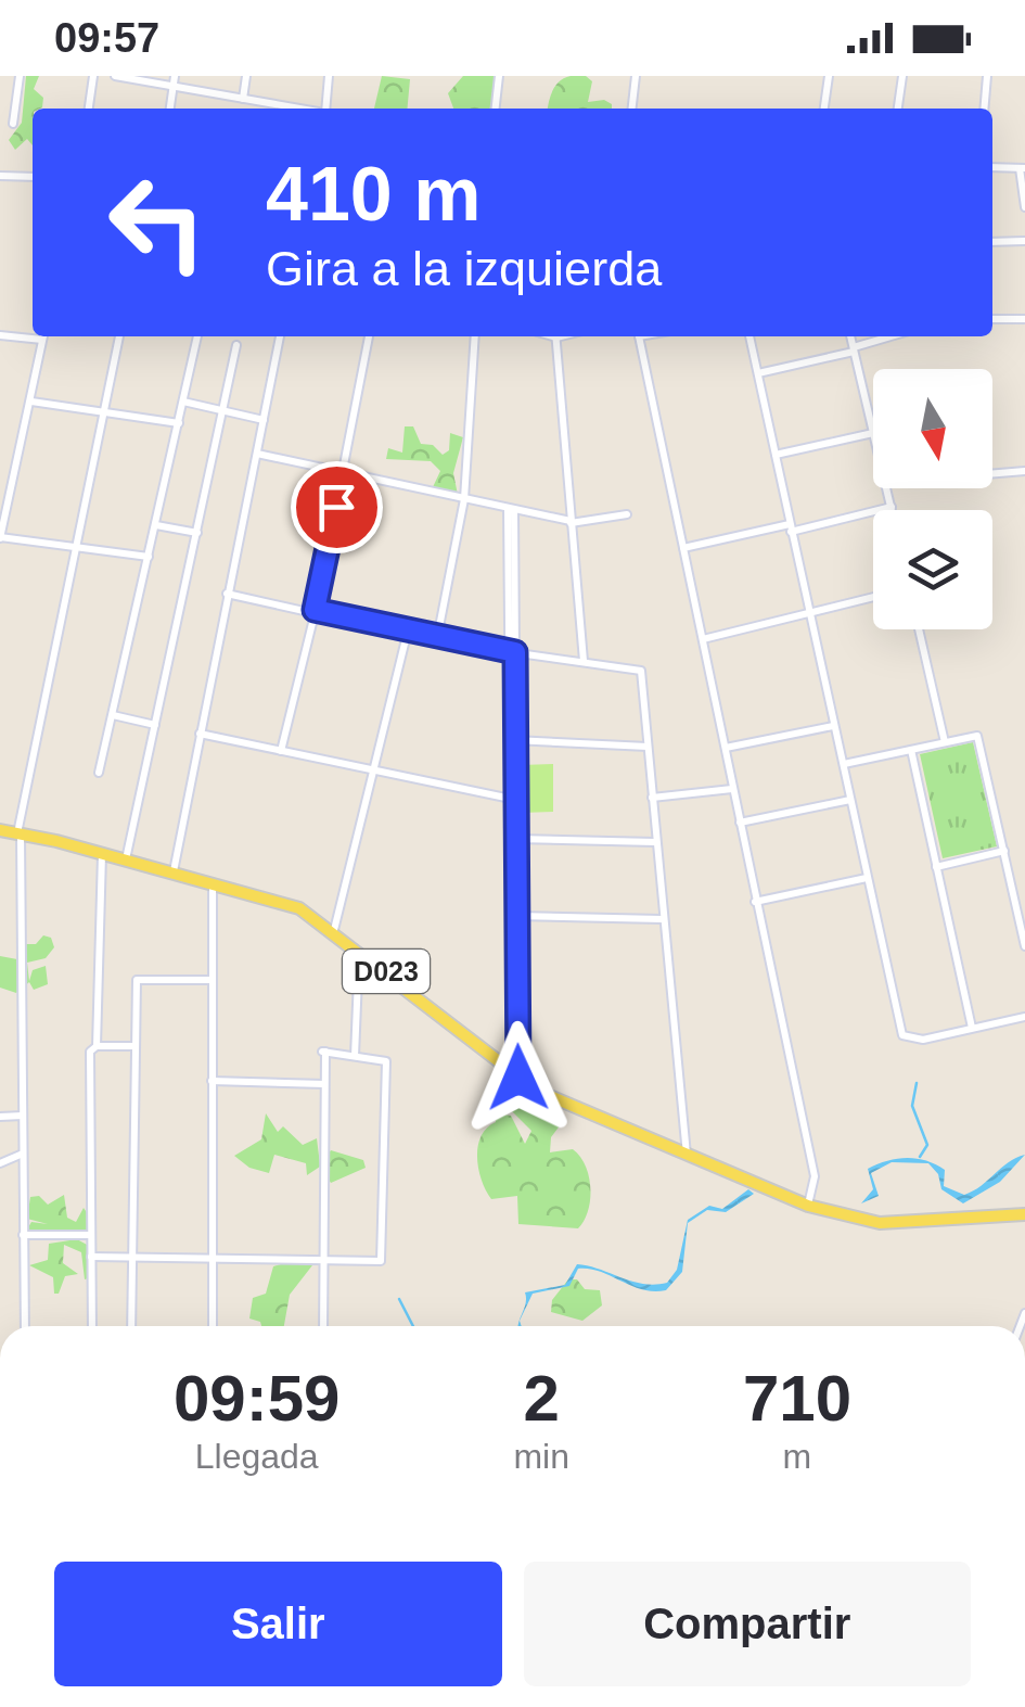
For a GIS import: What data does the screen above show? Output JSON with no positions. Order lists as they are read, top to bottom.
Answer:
{
  "streets": {
    "main road": ["D023"]
  },
  "north": "bottom",
  "page": {
    "status": "09:57",
    "turn": ["410 m", "Gira a la izquierda"],
    "eta": [
      "09:59",
      "Llegada",
      "2",
      "min",
      "710",
      "m"
    ],
    "buttons": ["Salir", "Compartir"]
  }
}
